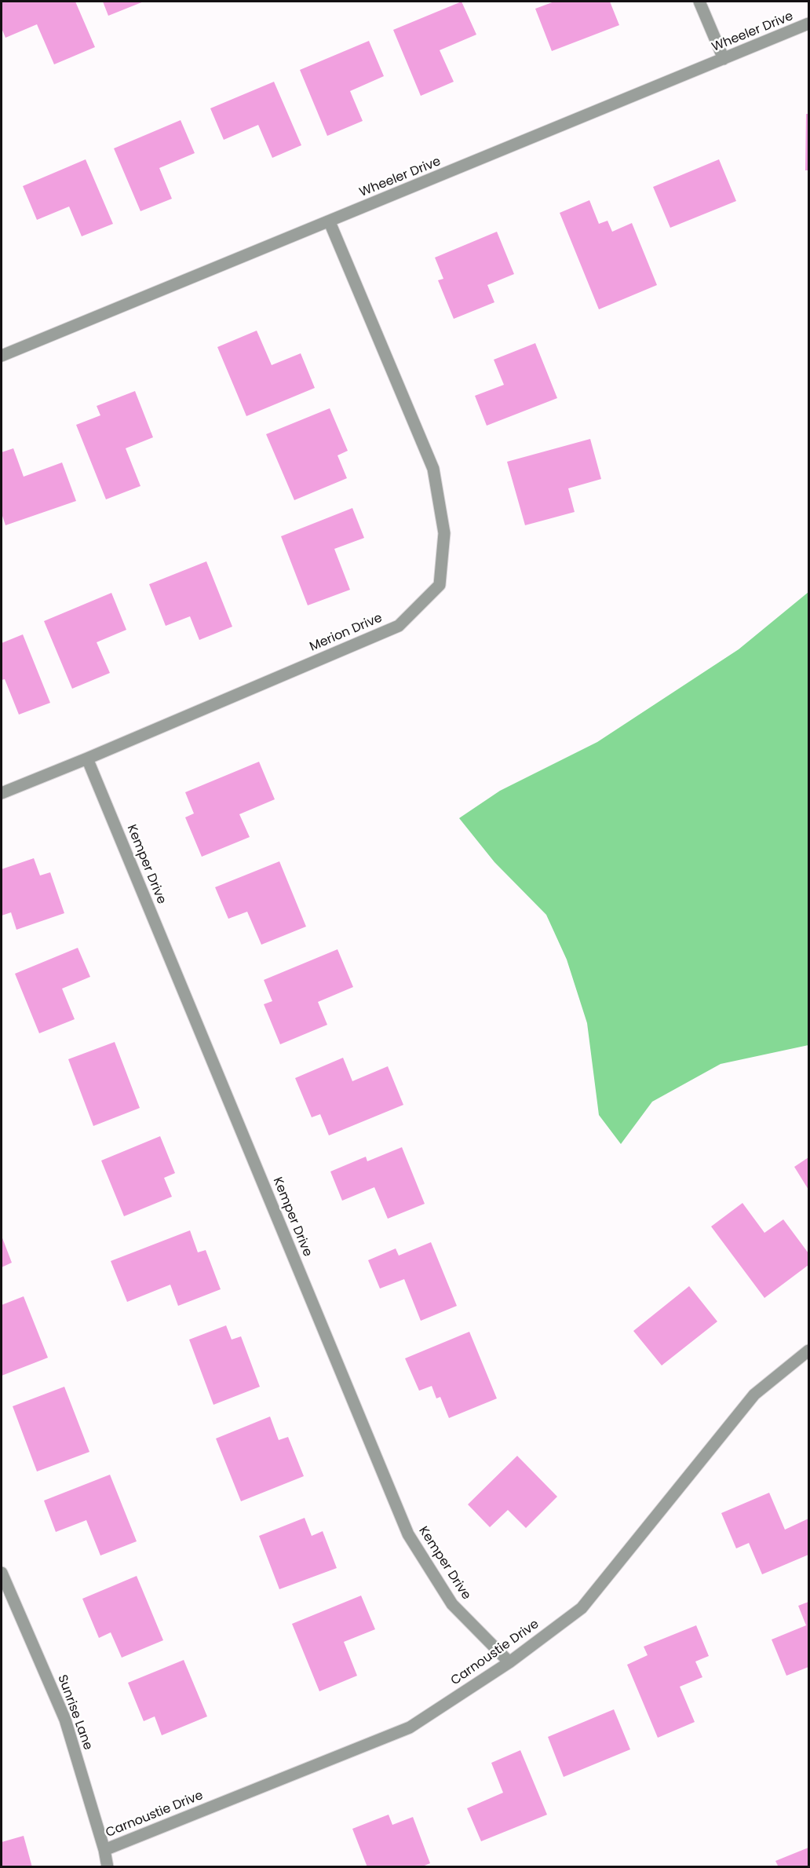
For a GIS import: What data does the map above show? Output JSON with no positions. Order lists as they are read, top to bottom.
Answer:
{
  "streets": {
    "street": [
      "Wheeler Drive",
      "Merion Drive",
      "Kemper Drive",
      "Carnoustie Drive",
      "Sunrise Lane"
    ]
  },
  "crossings": [
    ["Wheeler Drive", "Merion Drive"],
    ["Merion Drive", "Kemper Drive"],
    ["Kemper Drive", "Carnoustie Drive"],
    ["Carnoustie Drive", "Sunrise Lane"]
  ]
}
